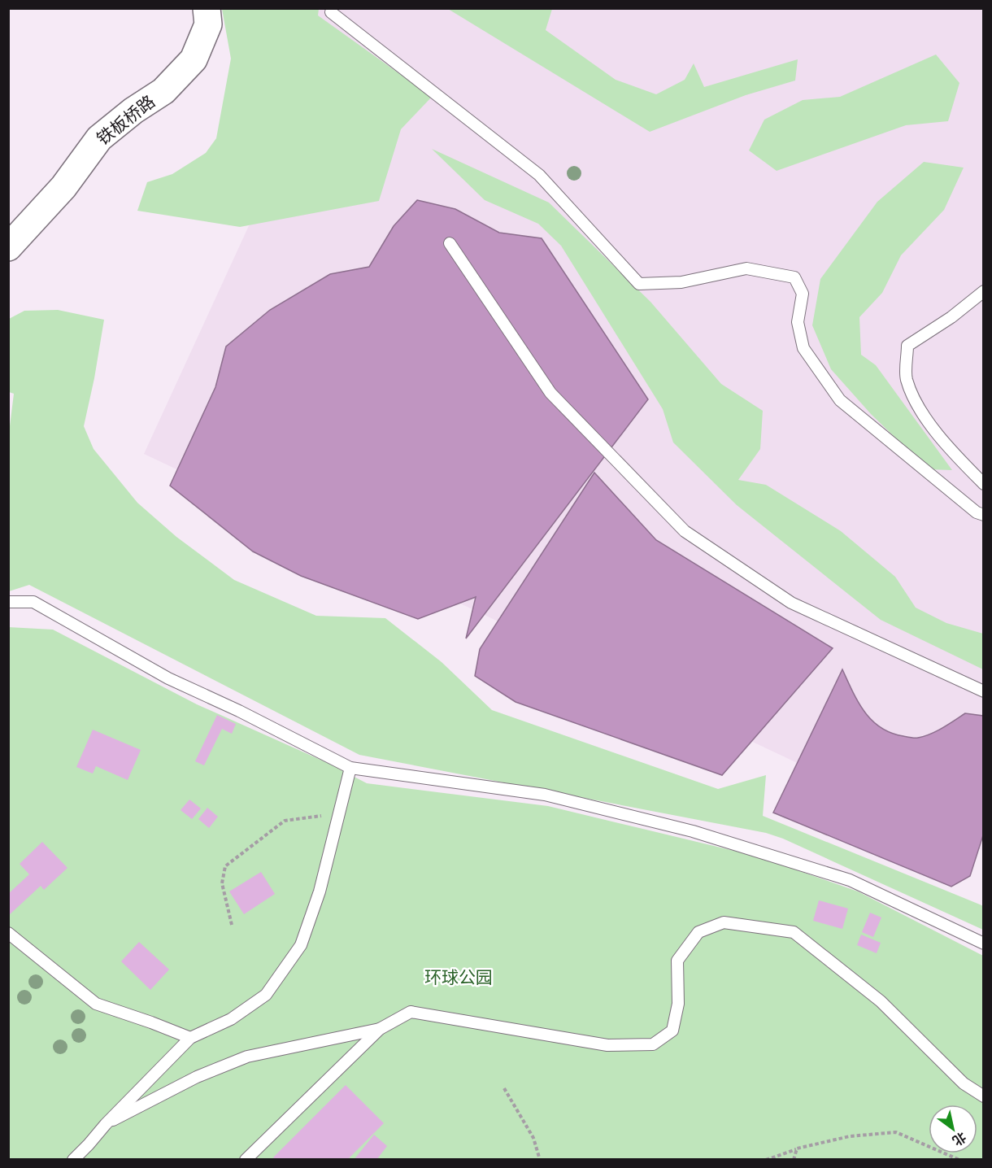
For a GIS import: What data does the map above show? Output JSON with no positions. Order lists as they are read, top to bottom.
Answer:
{
  "streets": {
    "street": ["铁板桥路"]
  },
  "parks": ["环球公园"],
  "north": "bottom right"
}
